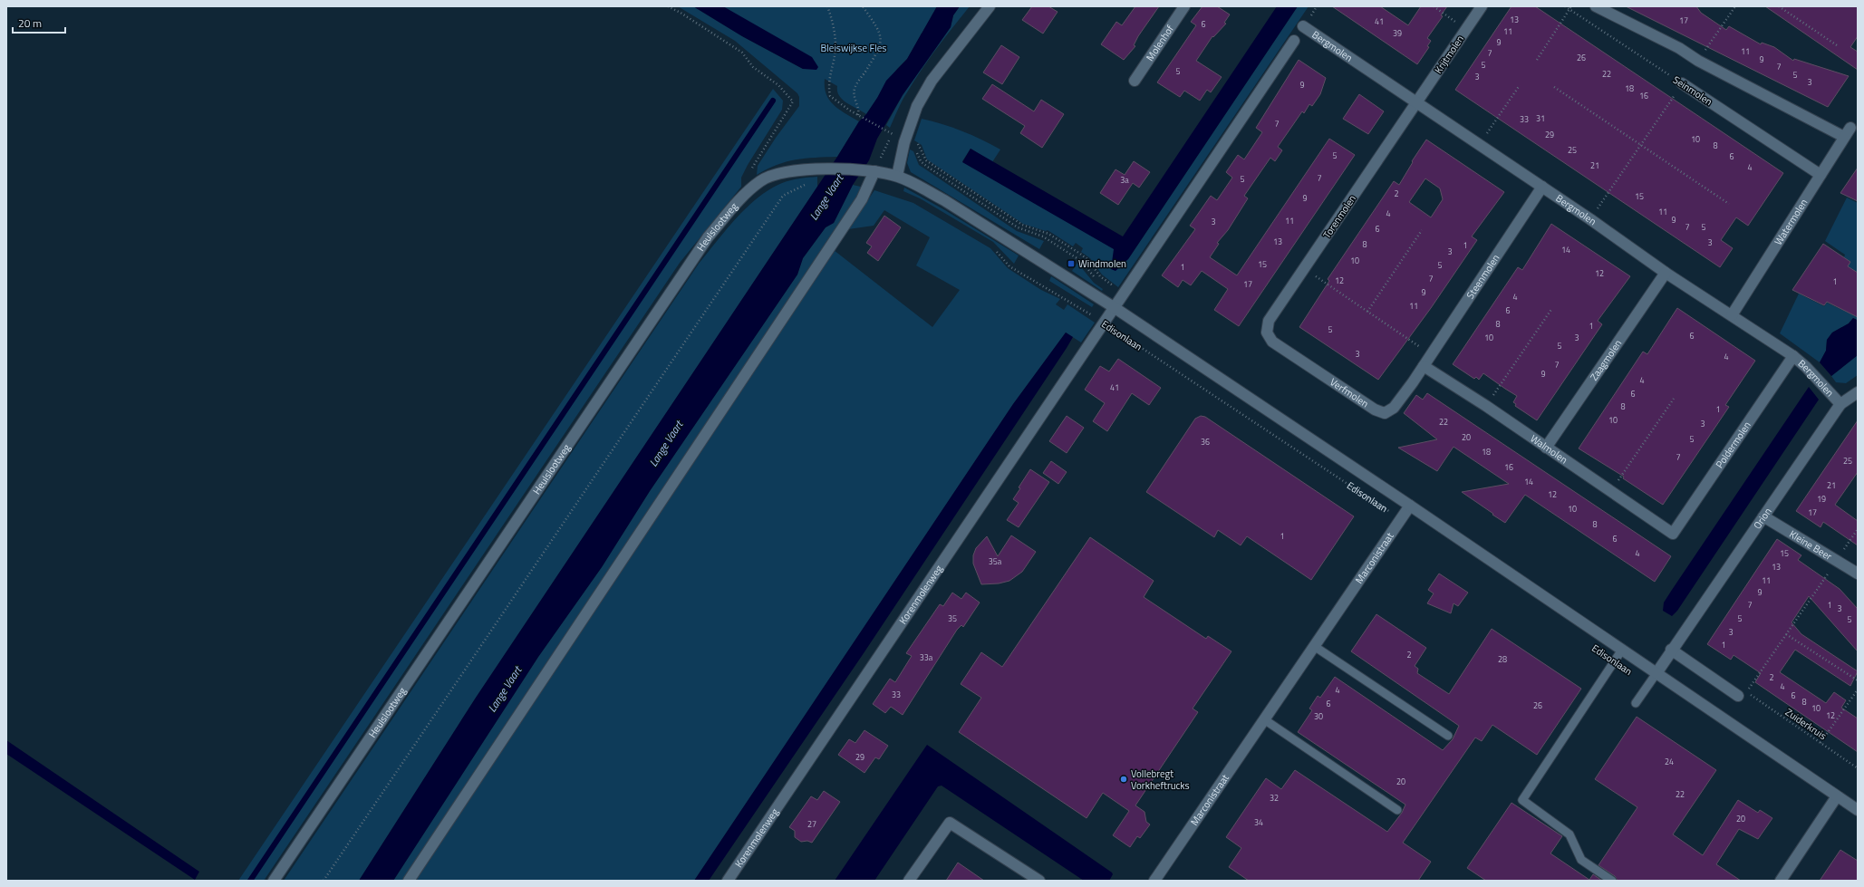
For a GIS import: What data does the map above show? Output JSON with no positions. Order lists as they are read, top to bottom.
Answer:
{
  "streets": {
    "street": [
      "Molenhof",
      "Bergmolen",
      "Krijtmolen",
      "Seinmolen",
      "Torenmolen",
      "Watermolen",
      "Heulslootweg",
      "Steenmolen",
      "Edisonlaan",
      "Zaagmolen",
      "Verfmolen",
      "Poldermolen",
      "Walmolen",
      "Orion",
      "Kleine Beer",
      "Marconistraat",
      "Korenmolenweg"
    ],
    "path": ["Zuiderkruis"]
  },
  "crossings": [
    ["Bergmolen", "Krijtmolen"],
    ["Bergmolen", "Torenmolen"],
    ["Bergmolen", "Watermolen"],
    ["Bergmolen", "Steenmolen"],
    ["Bergmolen", "Zaagmolen"],
    ["Bergmolen", "Poldermolen"],
    ["Bergmolen", "Orion"],
    ["Krijtmolen", "Torenmolen"],
    ["Seinmolen", "Watermolen"],
    ["Torenmolen", "Verfmolen"],
    ["Heulslootweg", "Edisonlaan"],
    ["Steenmolen", "Verfmolen"],
    ["Steenmolen", "Walmolen"],
    ["Edisonlaan", "Orion"],
    ["Edisonlaan", "Marconistraat"],
    ["Edisonlaan", "Korenmolenweg"],
    ["Zaagmolen", "Walmolen"],
    ["Verfmolen", "Walmolen"],
    ["Poldermolen", "Walmolen"],
    ["Orion", "Kleine Beer"]
  ],
  "water": ["Lange Vaart"],
  "parks": ["Bleiswijkse Fles"],
  "places": {
    "transit": ["Windmolen"],
    "other": ["Vollebregt Vorkheftrucks"]
  },
  "house_numbers": [
    "13",
    "17",
    "41",
    "6",
    "11",
    "39",
    "9",
    "11",
    "7",
    "26",
    "9",
    "5",
    "7",
    "5",
    "22",
    "5",
    "3",
    "3",
    "9",
    "18",
    "16",
    "31",
    "33",
    "7",
    "29",
    "10",
    "8",
    "25",
    "5",
    "6",
    "21",
    "4",
    "7",
    "5",
    "3a",
    "2",
    "15",
    "9",
    "11",
    "4",
    "9",
    "11",
    "3",
    "7",
    "5",
    "6",
    "13",
    "3",
    "8",
    "1",
    "14",
    "3",
    "10",
    "15",
    "5",
    "1",
    "12",
    "7",
    "12",
    "1",
    "17",
    "9",
    "4",
    "11",
    "6",
    "8",
    "1",
    "5",
    "6",
    "10",
    "3",
    "5",
    "3",
    "4",
    "7",
    "9",
    "4",
    "41",
    "6",
    "8",
    "1",
    "10",
    "22",
    "3",
    "20",
    "5",
    "36",
    "18",
    "7",
    "25",
    "16",
    "14",
    "21",
    "12",
    "19",
    "10",
    "17",
    "8",
    "1",
    "6",
    "4",
    "15",
    "35a",
    "13",
    "11",
    "9",
    "7",
    "1",
    "3",
    "35",
    "5",
    "5",
    "3",
    "1",
    "2",
    "33a",
    "28",
    "2",
    "4",
    "4",
    "33",
    "6",
    "8",
    "6",
    "26",
    "10",
    "12",
    "30",
    "29",
    "24",
    "20",
    "22",
    "32",
    "20",
    "34",
    "27"
  ],
  "scale_bar": "20 m"
}
